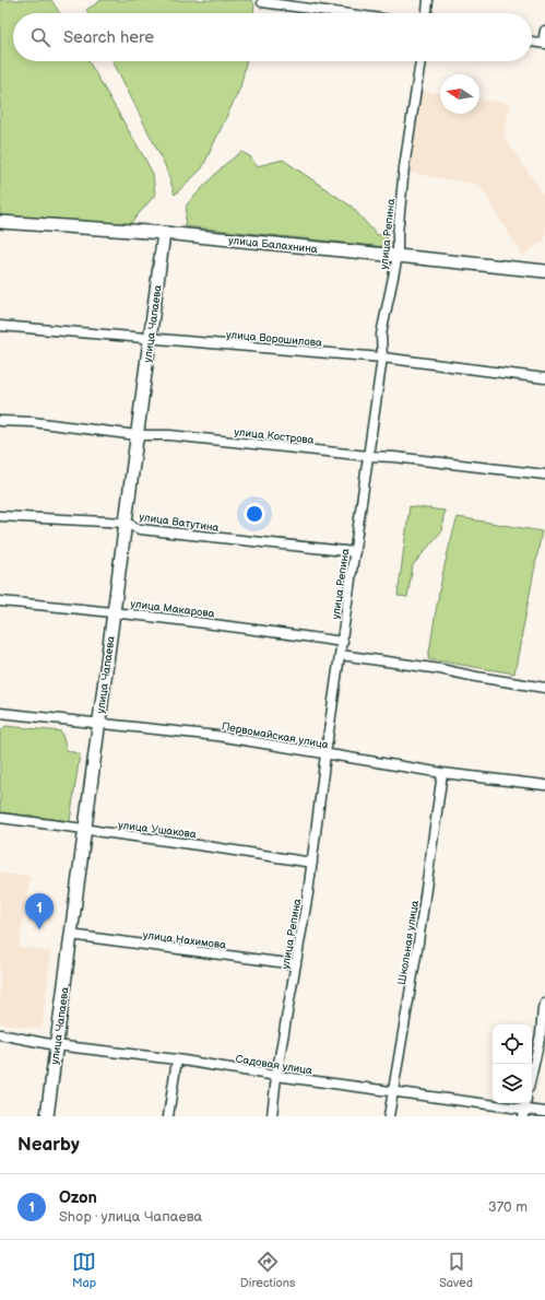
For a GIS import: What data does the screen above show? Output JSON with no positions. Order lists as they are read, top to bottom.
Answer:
{
  "streets": {
    "street": [
      "улица Репина",
      "улица Балахнина",
      "улица Чапаева",
      "улица Ворошилова",
      "улица Кострова",
      "улица Ватутина",
      "улица Макарова",
      "Первомайская улица",
      "улица Ушакова",
      "улица Нахимова",
      "Школьная улица",
      "Садовая улица"
    ]
  },
  "crossings": [
    ["улица Репина", "улица Балахнина"],
    ["улица Репина", "улица Ворошилова"],
    ["улица Репина", "улица Кострова"],
    ["улица Репина", "улица Ватутина"],
    ["улица Репина", "улица Макарова"],
    ["улица Репина", "Первомайская улица"],
    ["улица Репина", "улица Ушакова"],
    ["улица Репина", "улица Нахимова"],
    ["улица Репина", "Садовая улица"],
    ["улица Балахнина", "улица Чапаева"],
    ["улица Чапаева", "улица Ворошилова"],
    ["улица Чапаева", "улица Кострова"],
    ["улица Чапаева", "улица Ватутина"],
    ["улица Чапаева", "улица Макарова"],
    ["улица Чапаева", "Первомайская улица"],
    ["улица Чапаева", "улица Ушакова"],
    ["улица Чапаева", "улица Нахимова"],
    ["улица Чапаева", "Садовая улица"],
    ["Первомайская улица", "Школьная улица"],
    ["Школьная улица", "Садовая улица"]
  ],
  "north": "left",
  "page": {
    "search": "Search here",
    "pins": "1",
    "heading": "Nearby",
    "list": [
      {
        "mark": "1",
        "name": "Ozon",
        "note": "Shop · улица Чапаева",
        "value": "370 m"
      }
    ],
    "nav": ["Map", "Directions", "Saved"]
  }
}
